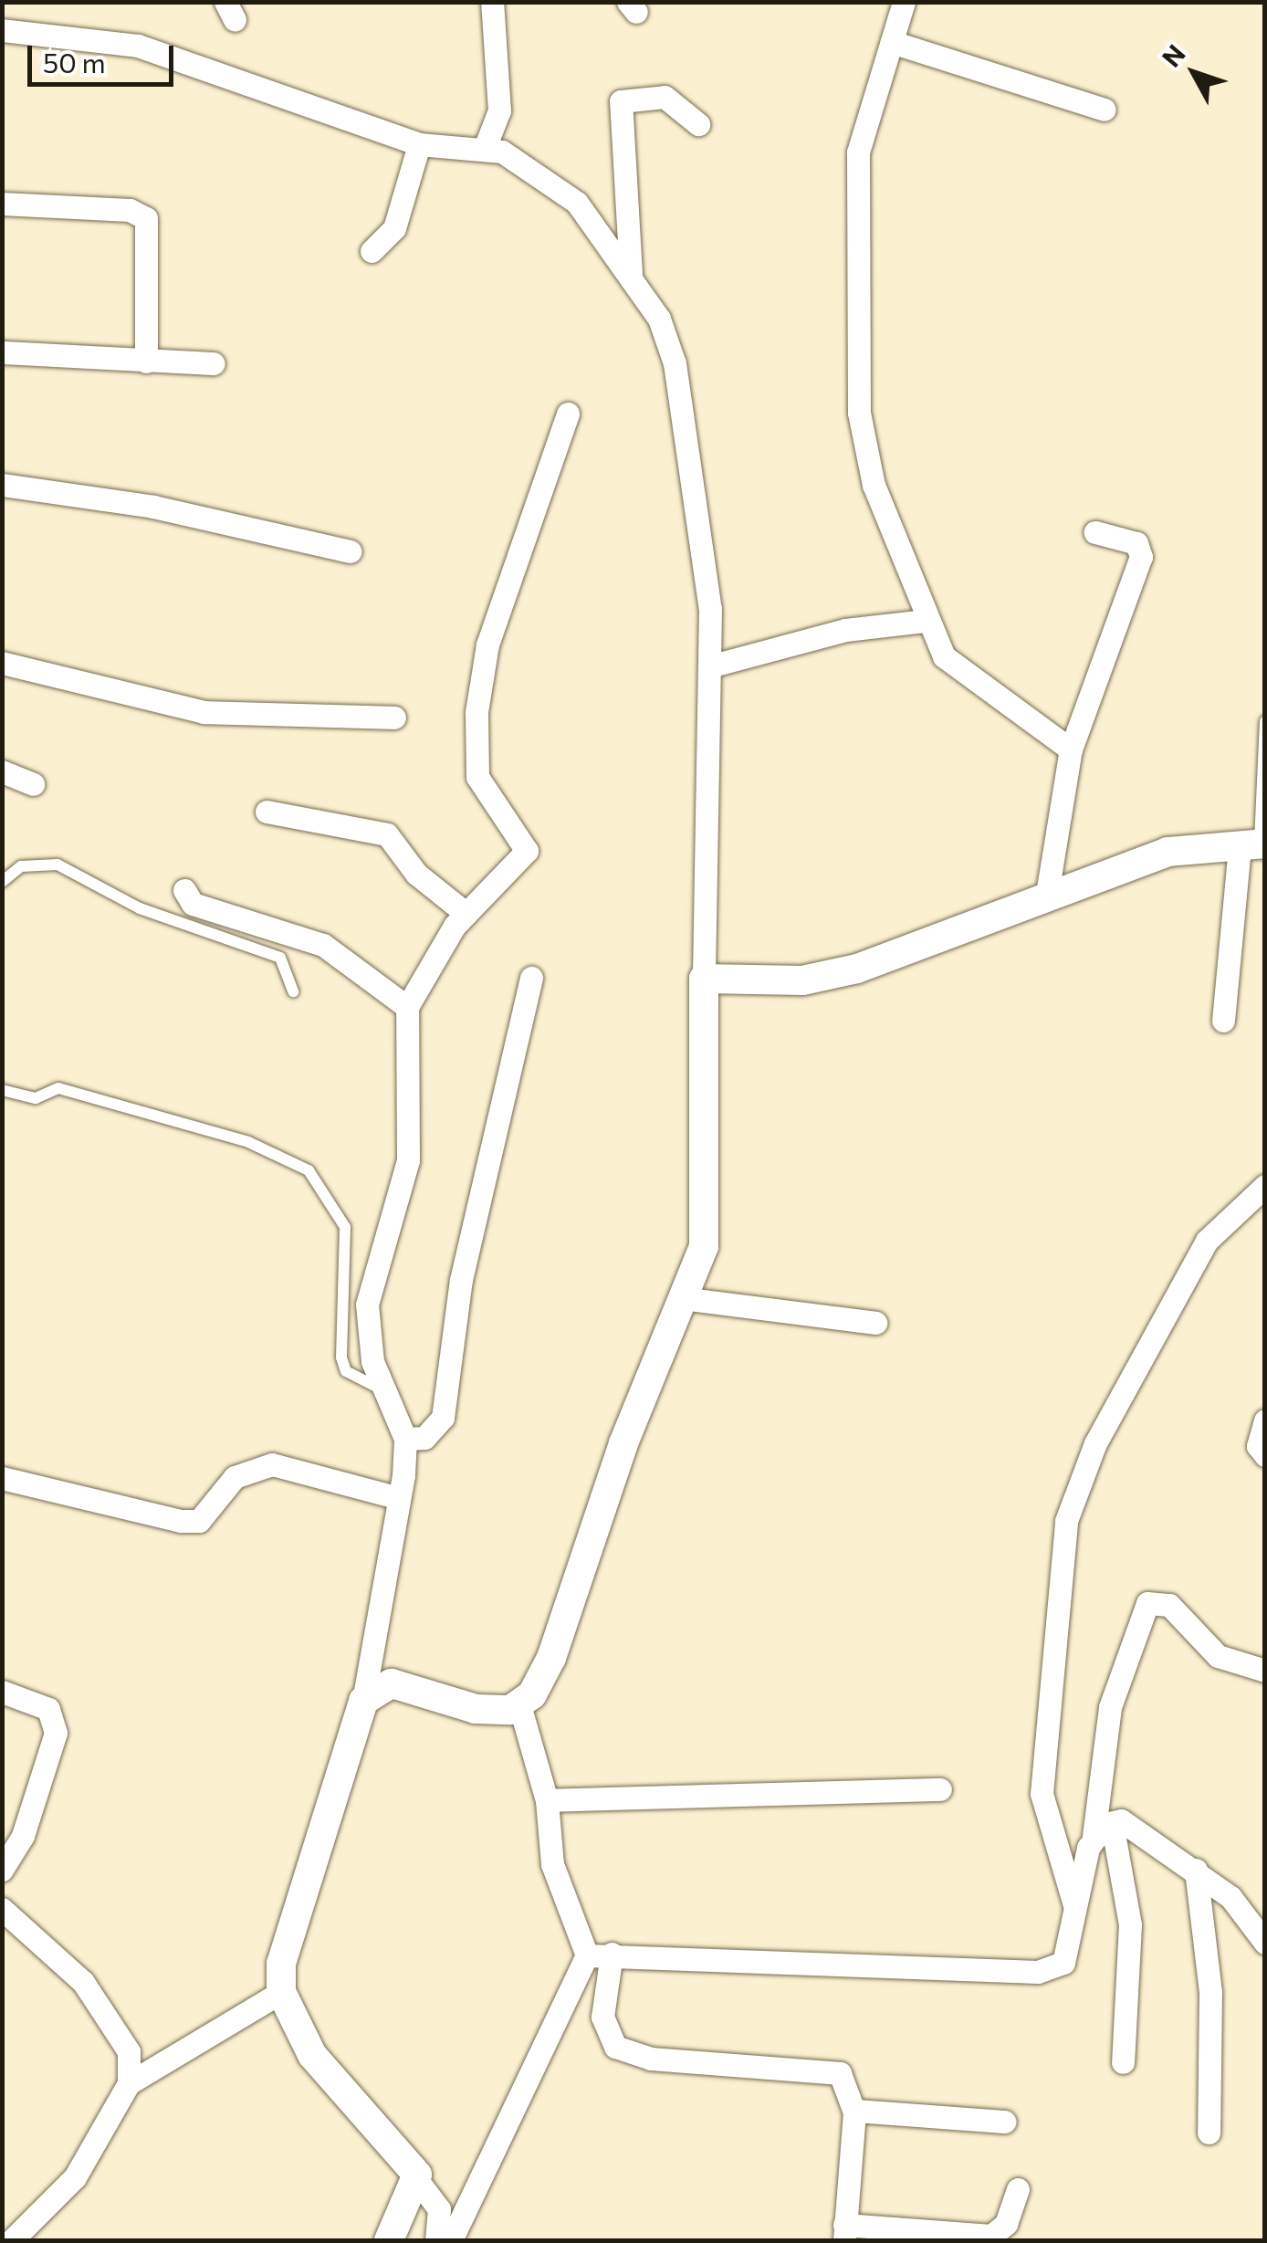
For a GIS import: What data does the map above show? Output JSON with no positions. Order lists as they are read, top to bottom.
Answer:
{
  "scale_bar": "50 m",
  "north": "top left"
}
